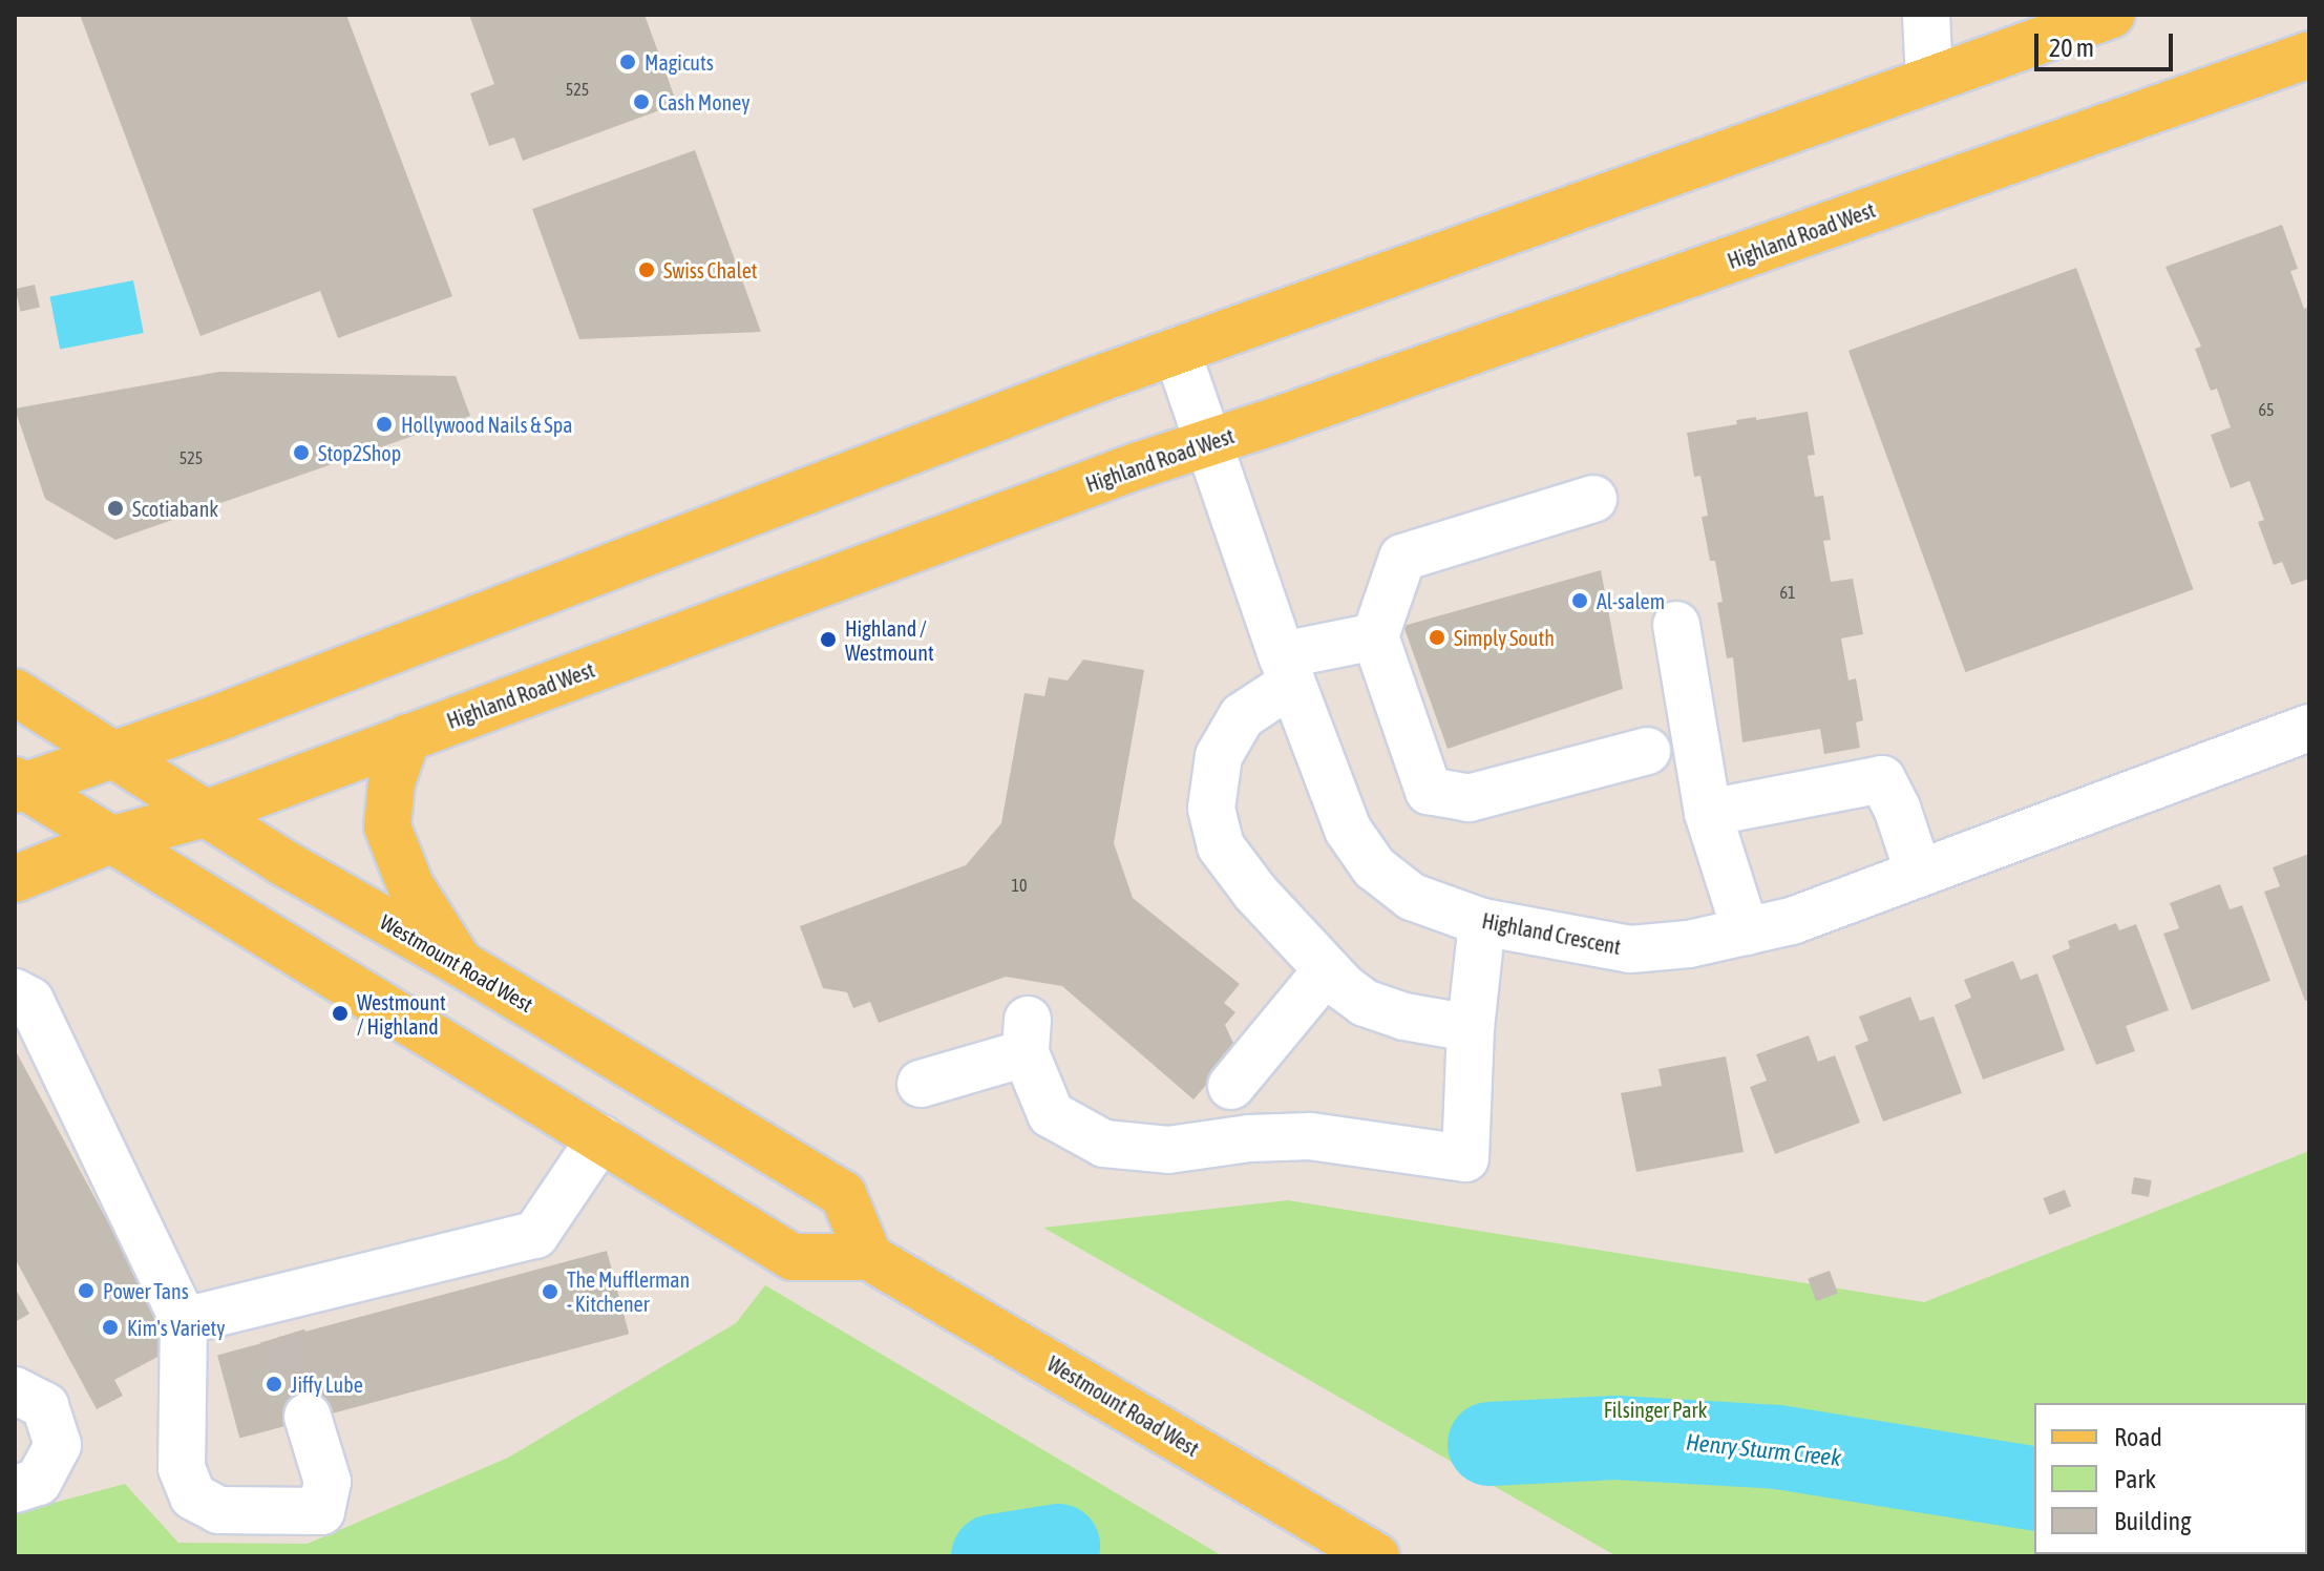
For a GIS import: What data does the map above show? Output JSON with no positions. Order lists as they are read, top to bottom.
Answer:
{
  "streets": {
    "main road": ["Highland Road West", "Westmount Road West"],
    "street": ["Highland Crescent"]
  },
  "crossings": [
    ["Highland Road West", "Highland Crescent"],
    ["Highland Road West", "Westmount Road West"]
  ],
  "water": ["Henry Sturm Creek"],
  "parks": ["Filsinger Park"],
  "places": [
    "Magicuts",
    "Cash Money",
    "Swiss Chalet",
    "Hollywood Nails & Spa",
    "Stop2Shop",
    "Scotiabank",
    "Al-salem",
    "Simply South",
    "Highland / Westmount",
    "Westmount / Highland",
    "Power Tans",
    "The Mufflerman - Kitchener",
    "Kim's Variety",
    "Jiffy Lube"
  ],
  "house_numbers": [
    "525",
    "65",
    "525",
    "61",
    "10"
  ],
  "legend": ["Road", "Park", "Building"],
  "scale_bar": "20 m"
}
